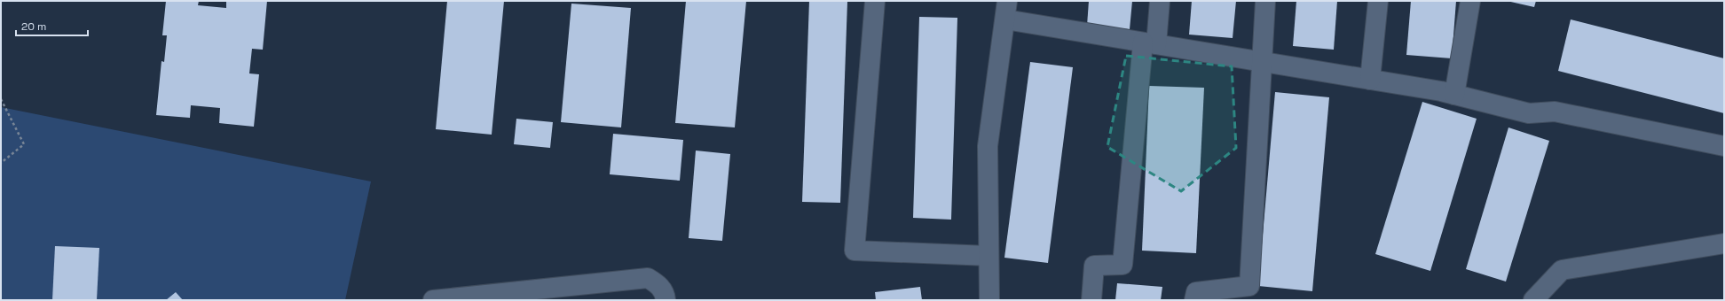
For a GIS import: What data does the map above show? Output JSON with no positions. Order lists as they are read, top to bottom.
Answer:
{
  "scale_bar": "20 m"
}
